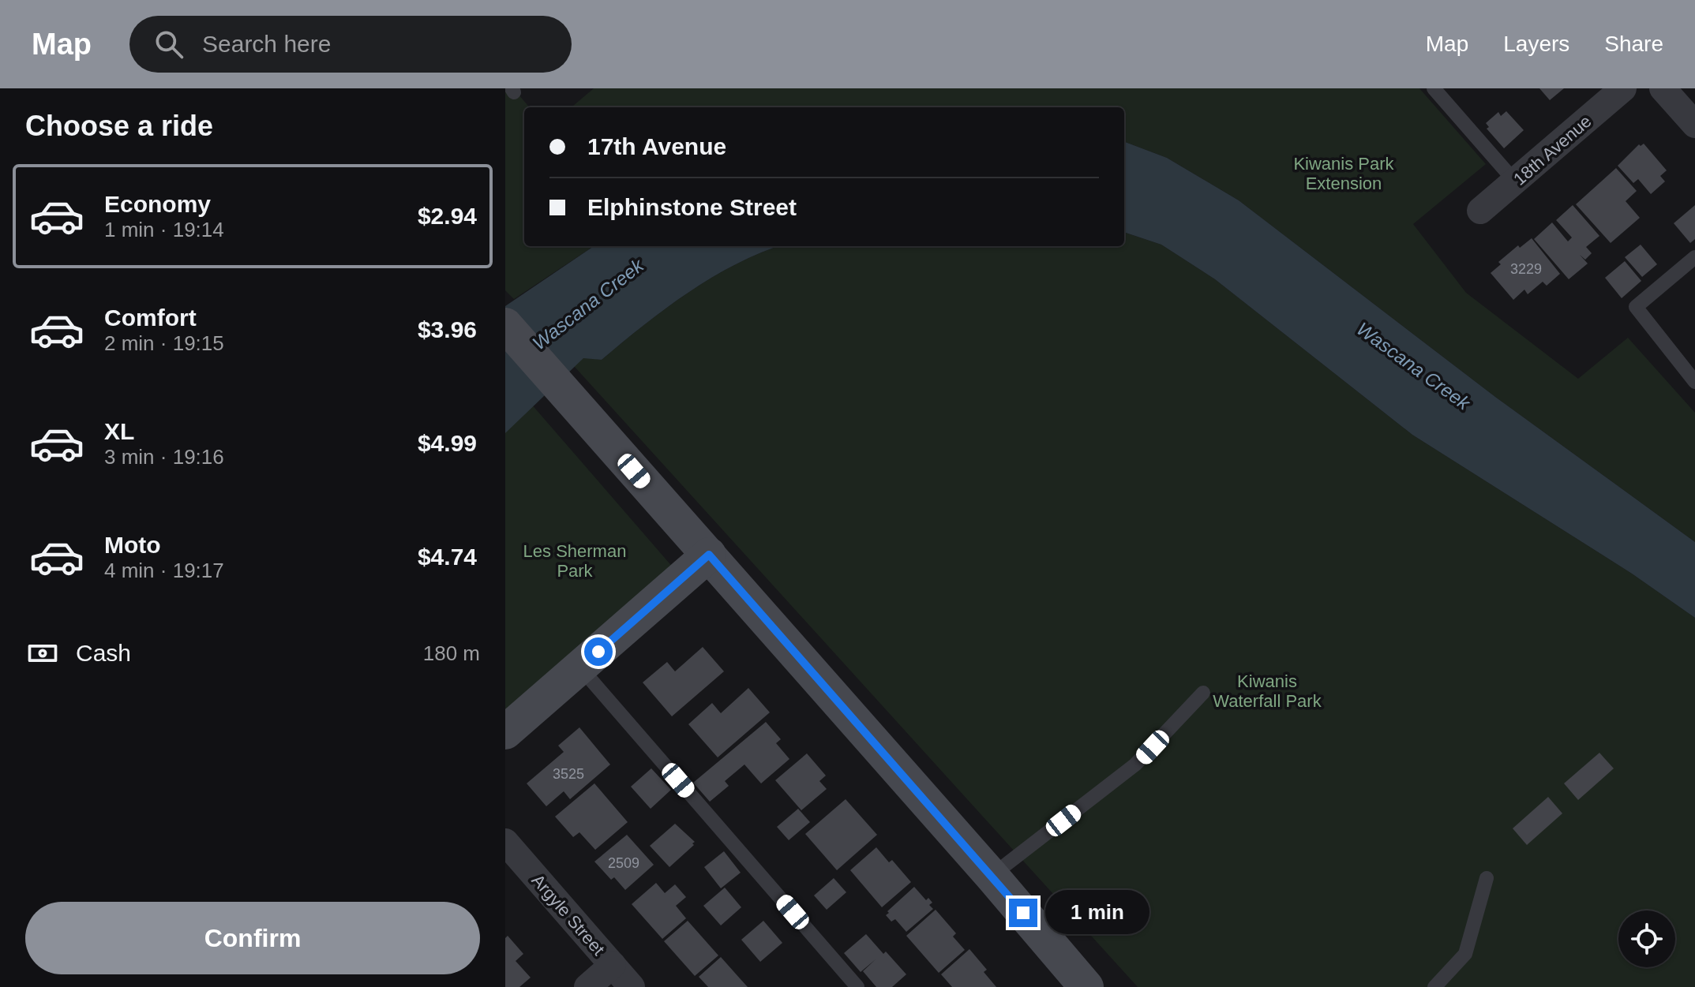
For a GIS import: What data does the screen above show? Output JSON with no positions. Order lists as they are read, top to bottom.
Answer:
{
  "streets": {
    "street": ["18th Avenue", "Argyle Street"]
  },
  "water": ["Wascana Creek"],
  "parks": ["Kiwanis Park Extension", "Les Sherman Park", "Kiwanis Waterfall Park"],
  "house_numbers": ["3229", "3525", "2509"],
  "page": {
    "header": "Map",
    "search": "Search here",
    "nav": ["Map", "Layers", "Share"],
    "heading": "Choose a ride",
    "banner": ["17th Avenue", "Elphinstone Street"],
    "list": [
      {
        "name": "Economy",
        "note": "1 min · 19:14",
        "value": "$2.94"
      },
      {
        "name": "Comfort",
        "note": "2 min · 19:15",
        "value": "$3.96"
      },
      {
        "name": "XL",
        "note": "3 min · 19:16",
        "value": "$4.99"
      },
      {
        "name": "Moto",
        "note": "4 min · 19:17",
        "value": "$4.74"
      }
    ],
    "pay": ["Cash", "180 m"],
    "buttons": "Confirm",
    "bubble": "1 min"
  }
}
